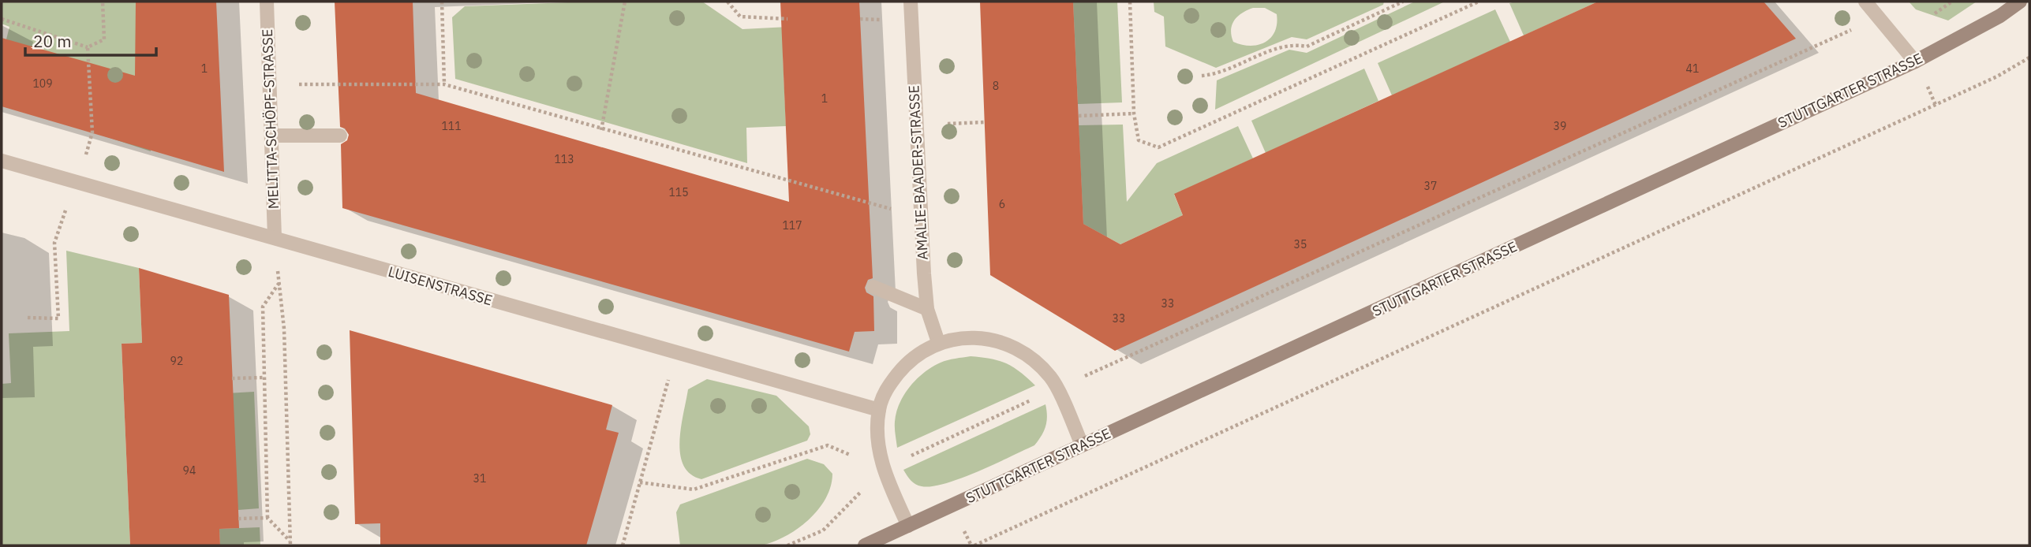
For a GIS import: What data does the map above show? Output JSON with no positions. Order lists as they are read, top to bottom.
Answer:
{
  "streets": {
    "main road": ["STUTTGARTER STRASSE"],
    "street": ["MELITTA-SCHÖPF-STRASSE", "AMALIE-BAADER-STRASSE", "LUISENSTRASSE"]
  },
  "crossings": [
    ["MELITTA-SCHÖPF-STRASSE", "LUISENSTRASSE"]
  ],
  "house_numbers": [
    "1",
    "41",
    "109",
    "8",
    "1",
    "111",
    "39",
    "113",
    "37",
    "115",
    "6",
    "117",
    "35",
    "33",
    "33",
    "92",
    "94",
    "31"
  ],
  "scale_bar": "20 m"
}
